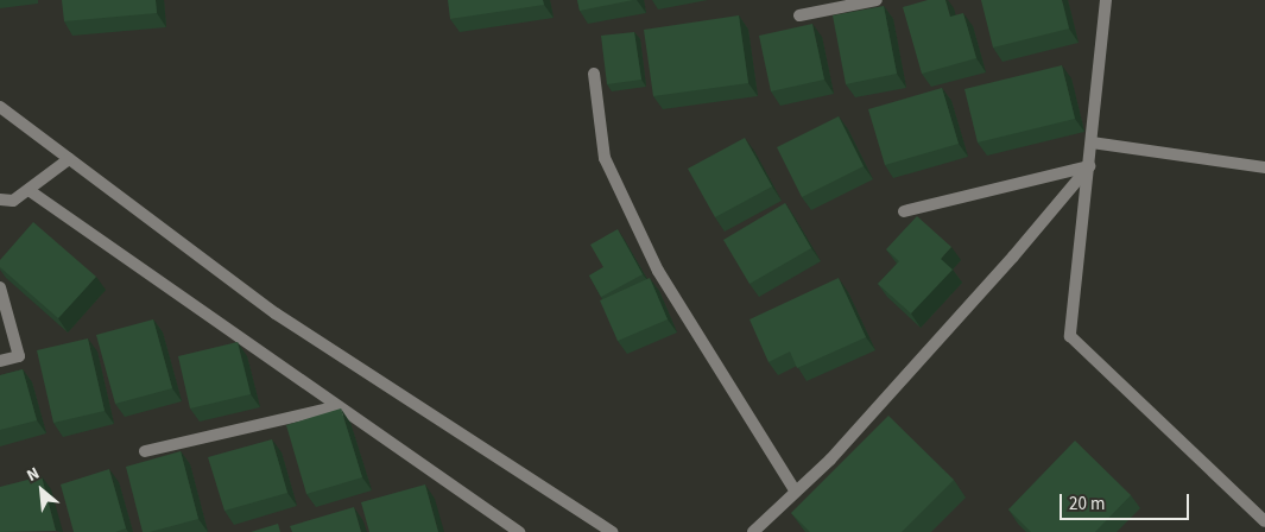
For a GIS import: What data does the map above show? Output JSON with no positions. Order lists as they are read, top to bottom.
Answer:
{
  "scale_bar": "20 m",
  "north": "top left"
}
